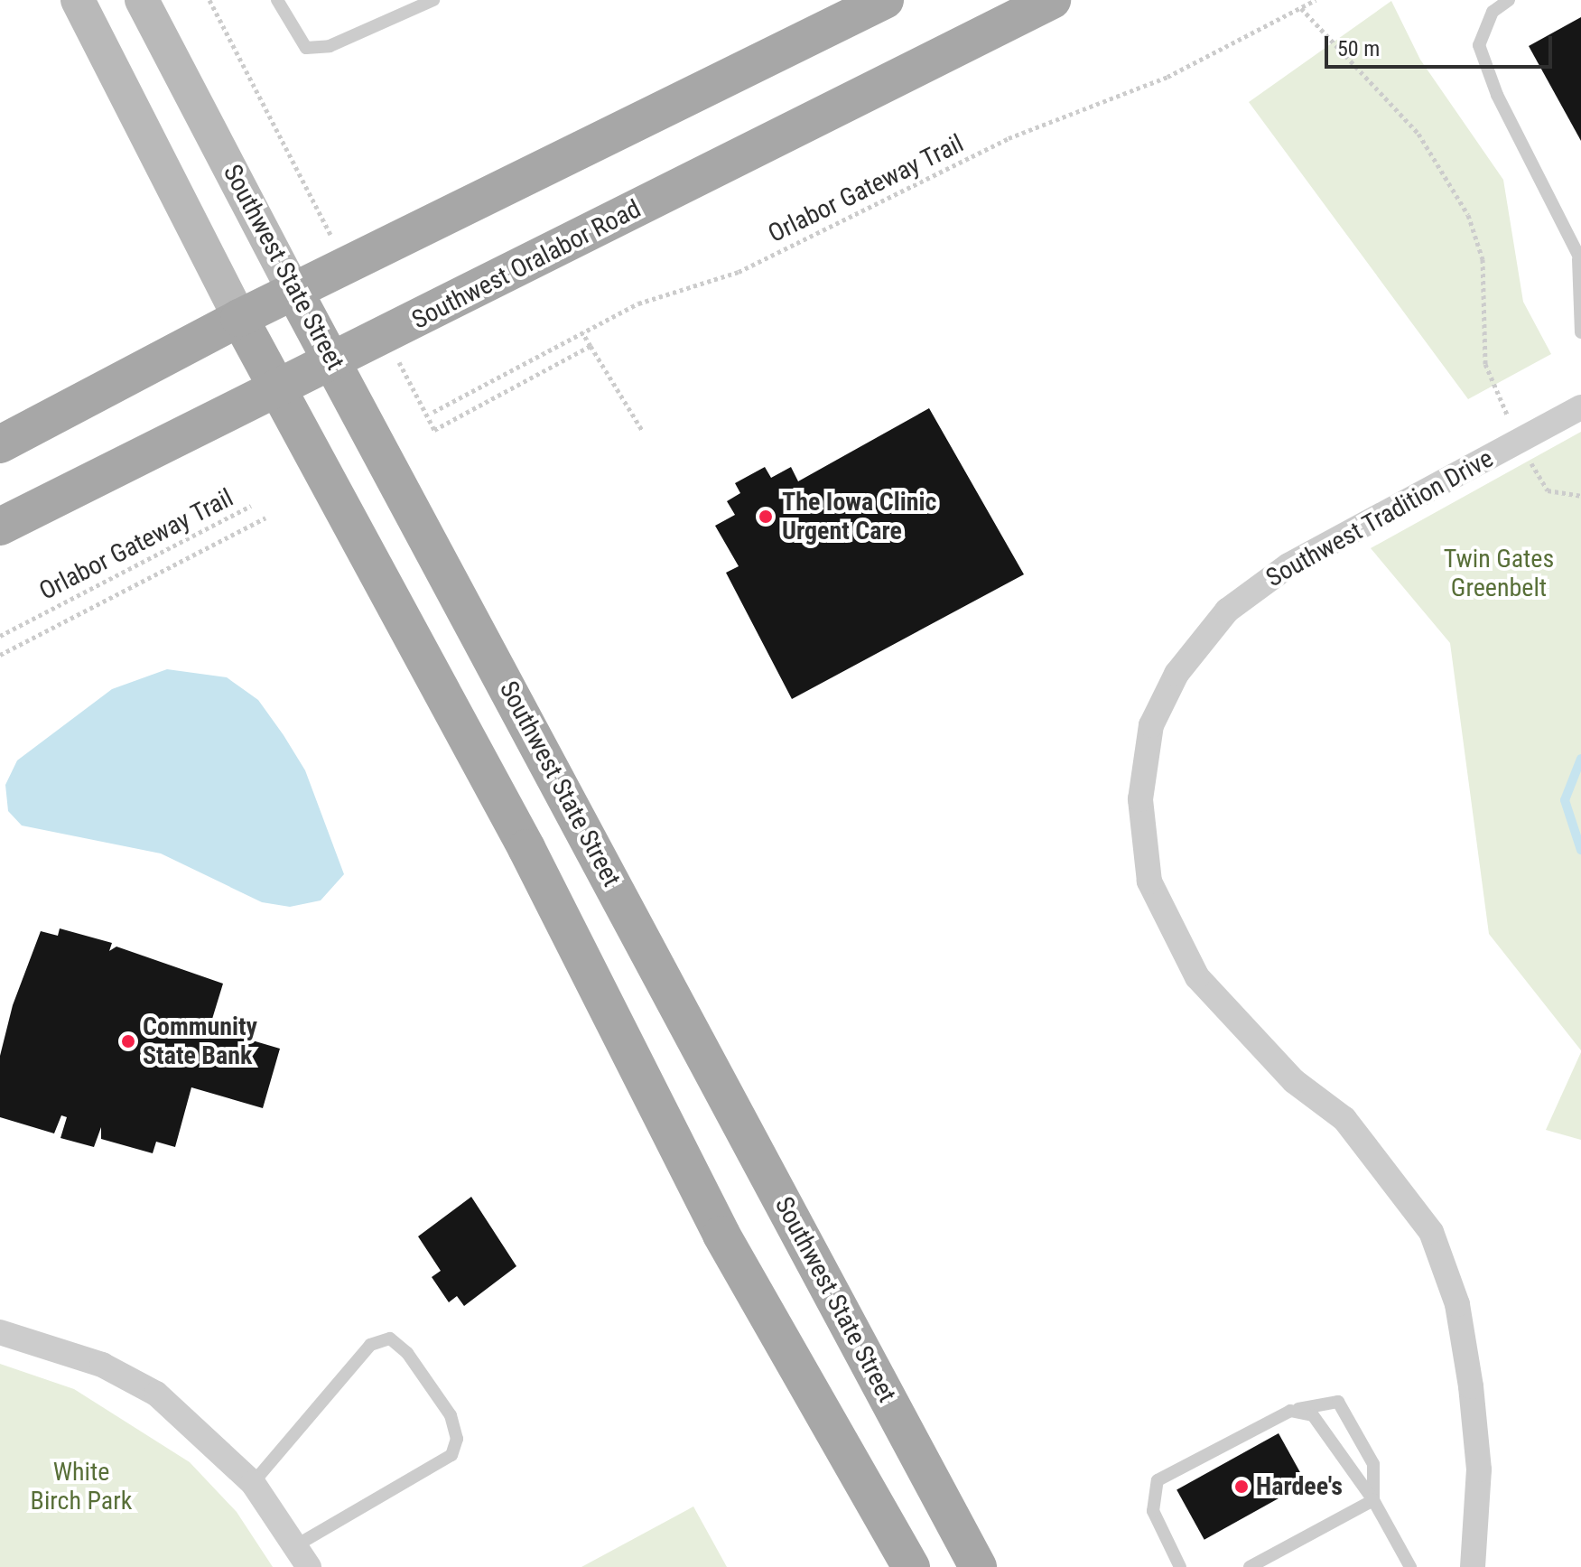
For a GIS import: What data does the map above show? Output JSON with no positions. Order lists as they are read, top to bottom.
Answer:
{
  "streets": {
    "main road": ["Southwest Oralabor Road", "Southwest State Street"],
    "street": ["Southwest Tradition Drive"],
    "path": ["Orlabor Gateway Trail"]
  },
  "crossings": [
    ["Southwest Oralabor Road", "Southwest State Street"]
  ],
  "parks": ["Twin Gates Greenbelt", "White Birch Park"],
  "places": ["The Iowa Clinic Urgent Care", "Community State Bank", "Hardee's"],
  "scale_bar": "50 m"
}
